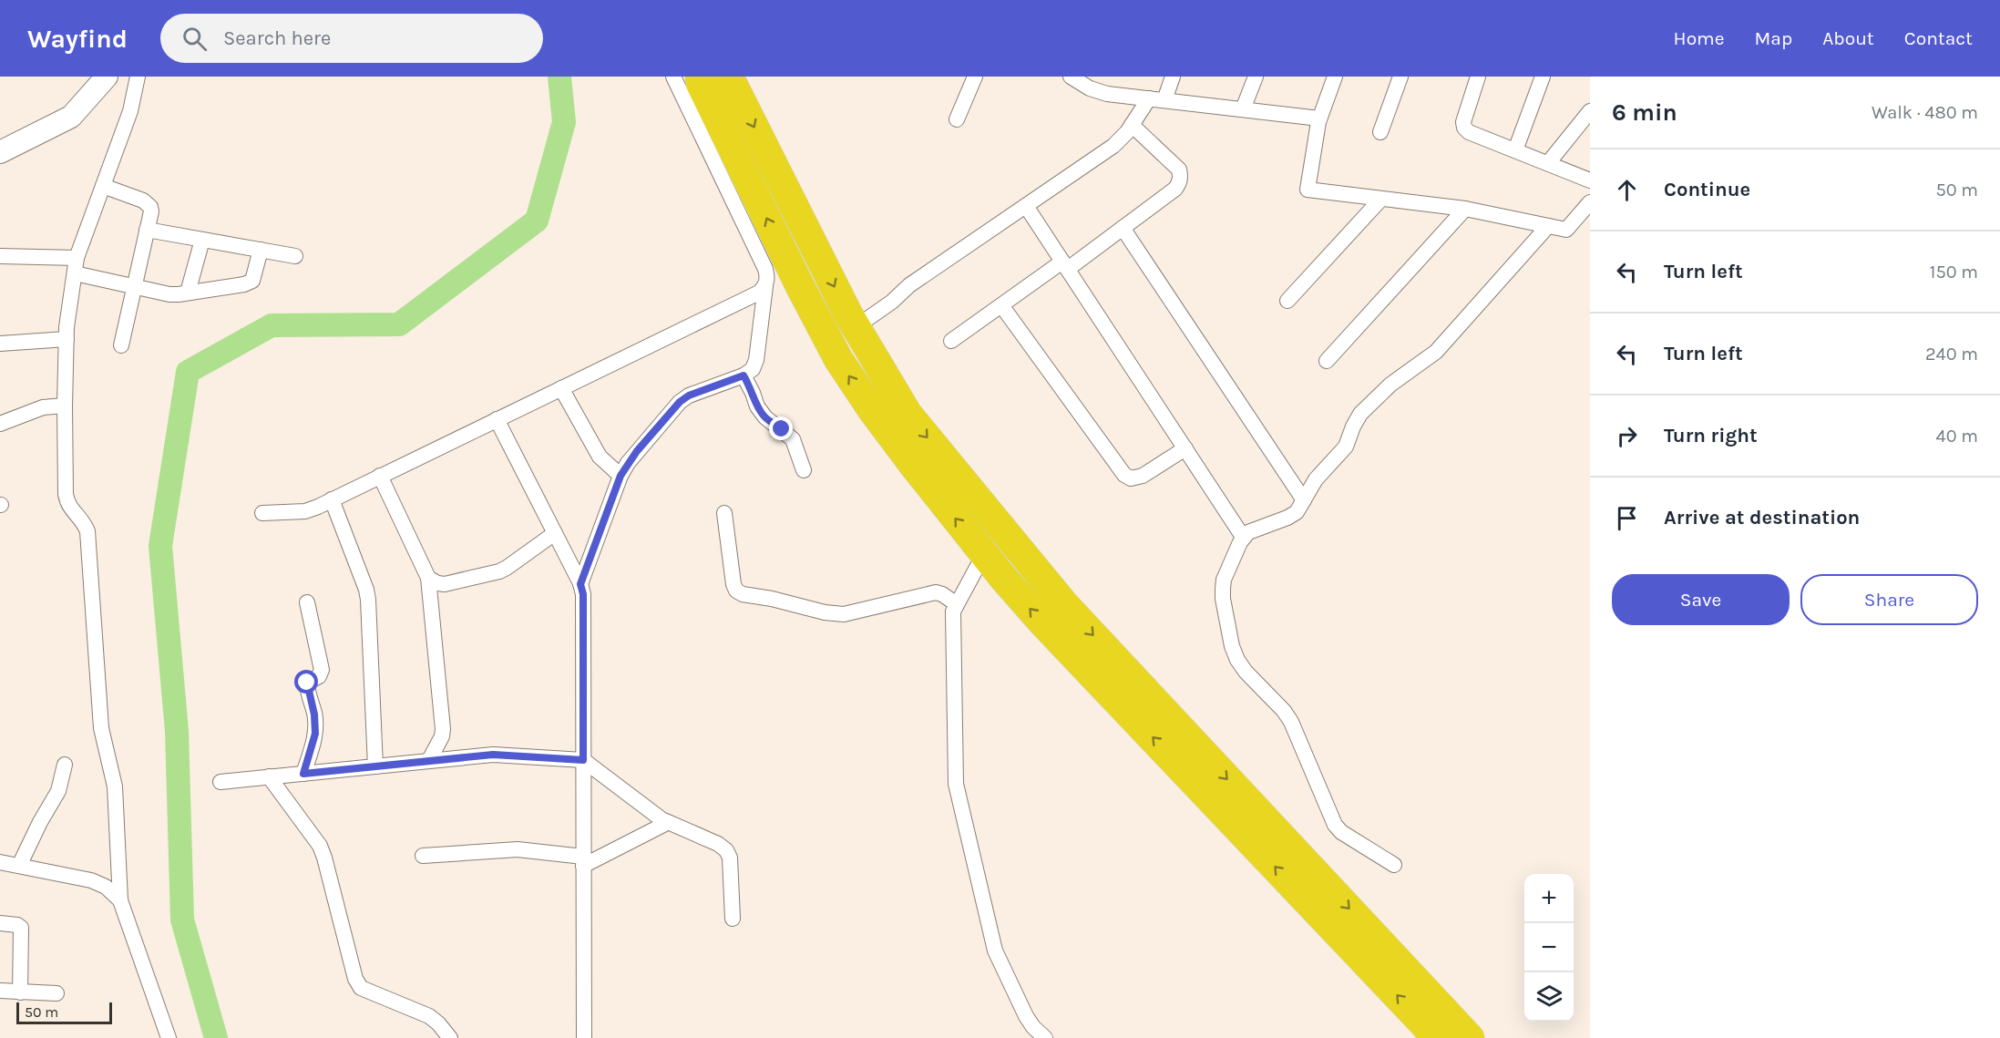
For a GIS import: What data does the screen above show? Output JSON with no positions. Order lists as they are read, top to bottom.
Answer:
{
  "scale_bar": "50 m",
  "page": {
    "header": "Wayfind",
    "search": "Search here",
    "nav": [
      "Home",
      "Map",
      "About",
      "Contact"
    ],
    "heading": ["6 min", "Walk · 480 m"],
    "list": [
      ["Continue", "50 m"],
      ["Turn left", "150 m"],
      ["Turn left", "240 m"],
      ["Turn right", "40 m"],
      "Arrive at destination"
    ],
    "buttons": ["Save", "Share"],
    "map_buttons": ["+", "−"],
    "scale": "50 m"
  }
}
